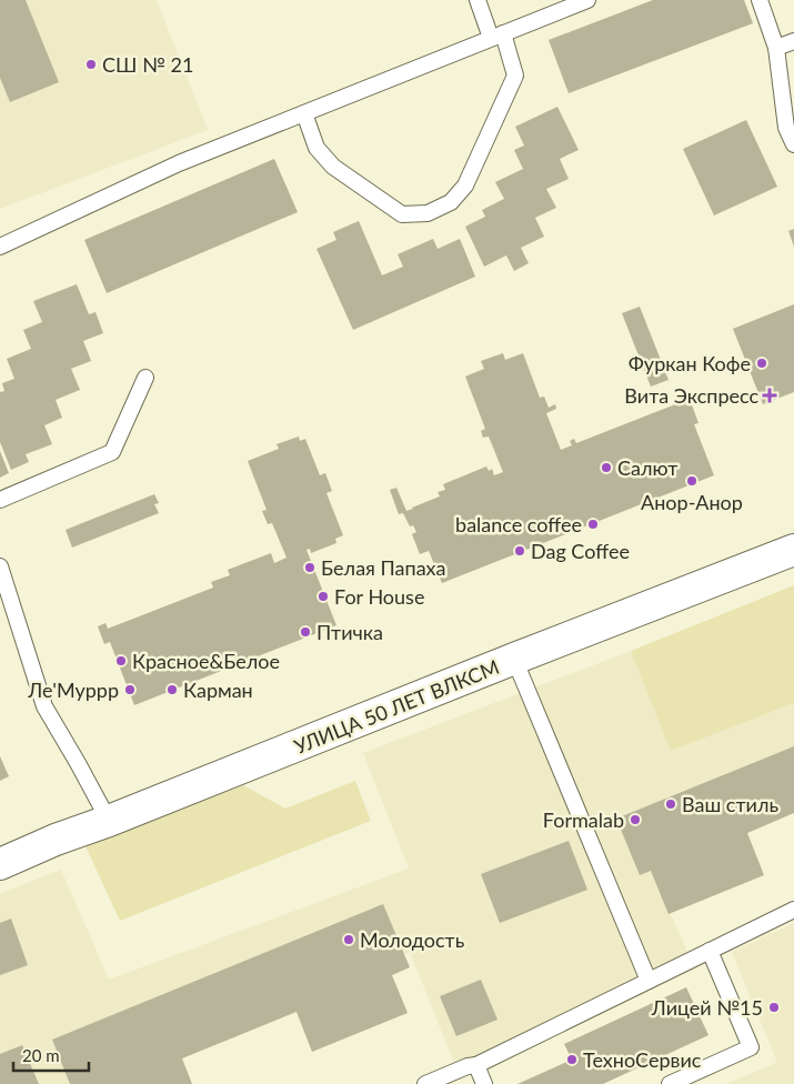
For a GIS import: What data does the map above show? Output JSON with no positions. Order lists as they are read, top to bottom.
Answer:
{
  "streets": {
    "street": ["УЛИЦА 50 ЛЕТ ВЛКСМ"]
  },
  "places": {
    "other": [
      "СШ № 21",
      "Фуркан Кофе",
      "Салют",
      "Анор-Анор",
      "balance coffee",
      "Dag Coffee",
      "Белая Папаха",
      "For House",
      "Птичка",
      "Красное&Белое",
      "Ле'Муррр",
      "Карман",
      "Ваш стиль",
      "Formalab",
      "Молодость",
      "Лицей №15",
      "ТехноСервис"
    ],
    "health": ["Вита Экспресс"]
  },
  "scale_bar": "20 m"
}
